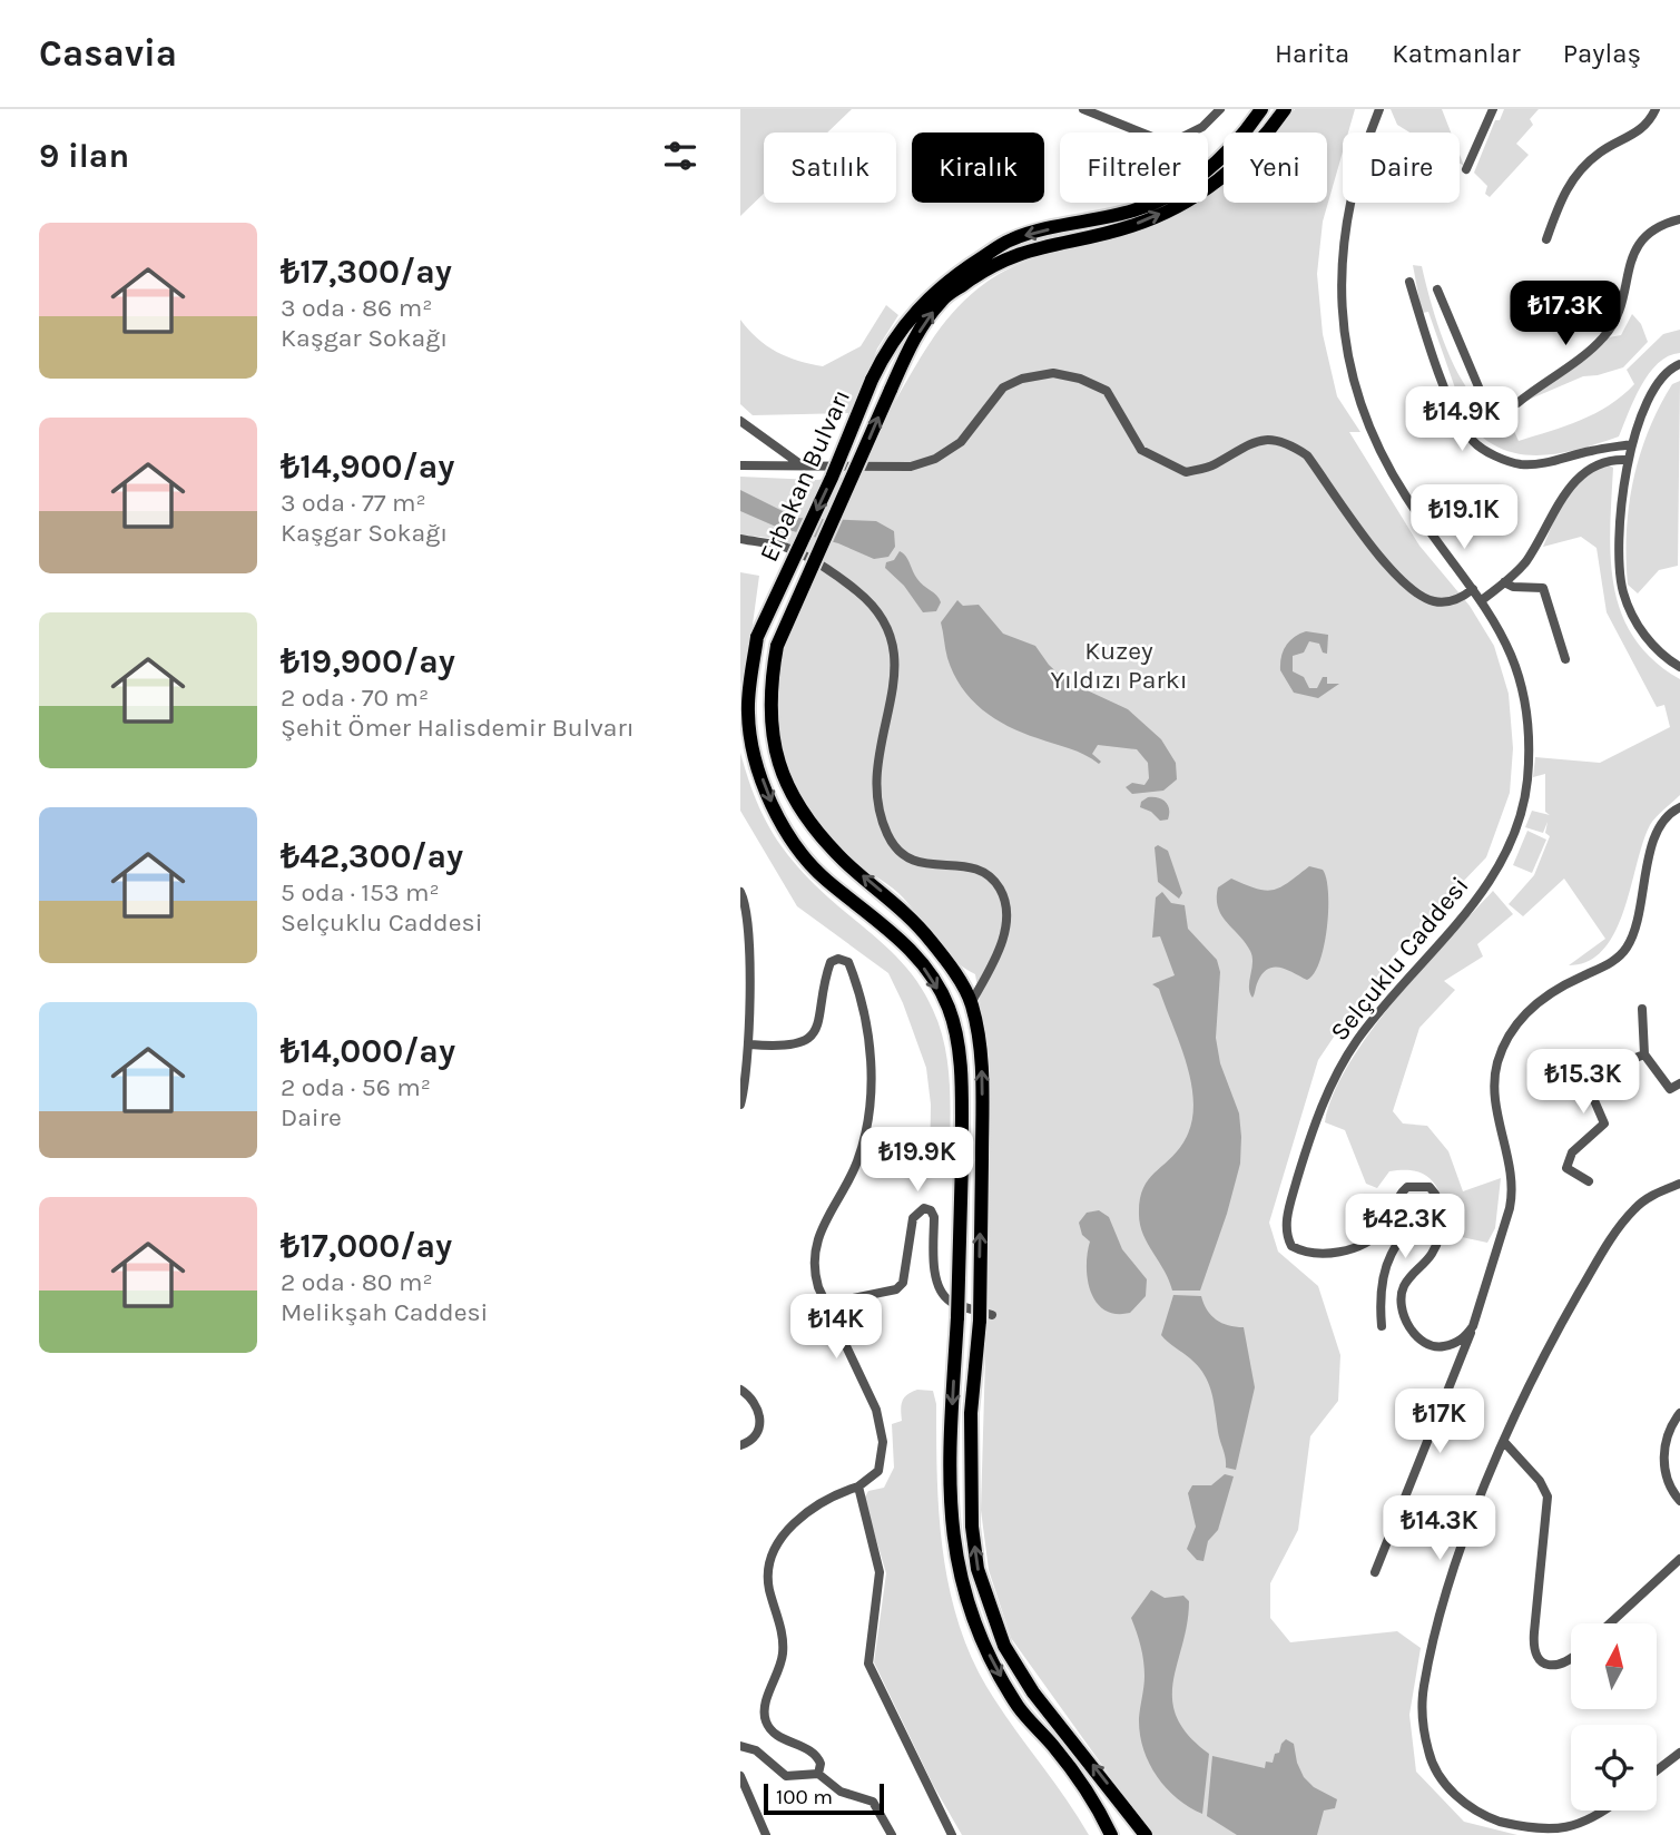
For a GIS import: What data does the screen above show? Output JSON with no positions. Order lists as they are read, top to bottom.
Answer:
{
  "streets": {
    "highway": ["Erbakan Bulvarı"],
    "street": ["Selçuklu Caddesi"]
  },
  "parks": ["Kuzey Yıldızı Parkı"],
  "scale_bar": "100 m",
  "north": "top",
  "page": {
    "header": "Casavia",
    "nav": ["Harita", "Katmanlar", "Paylaş"],
    "heading": "9 ilan",
    "chip": [
      "Satılık",
      "Kiralık",
      "Filtreler",
      "Yeni",
      "Daire"
    ],
    "list": [
      {
        "name": "₺17,300/ay",
        "note": "3 oda · 86 m² · Kaşgar Sokağı"
      },
      {
        "name": "₺14,900/ay",
        "note": "3 oda · 77 m² · Kaşgar Sokağı"
      },
      {
        "name": "₺19,900/ay",
        "note": "2 oda · 70 m² · Şehit Ömer Halisdemir Bulvarı"
      },
      {
        "name": "₺42,300/ay",
        "note": "5 oda · 153 m² · Selçuklu Caddesi"
      },
      {
        "name": "₺14,000/ay",
        "note": "2 oda · 56 m² · Daire"
      },
      {
        "name": "₺17,000/ay",
        "note": "2 oda · 80 m² · Melikşah Caddesi"
      }
    ],
    "price": [
      "₺17.3K",
      "₺14.9K",
      "₺19.1K",
      "₺15.3K",
      "₺19.9K",
      "₺42.3K",
      "₺14K",
      "₺17K",
      "₺14.3K"
    ],
    "scale": "100 m"
  }
}
